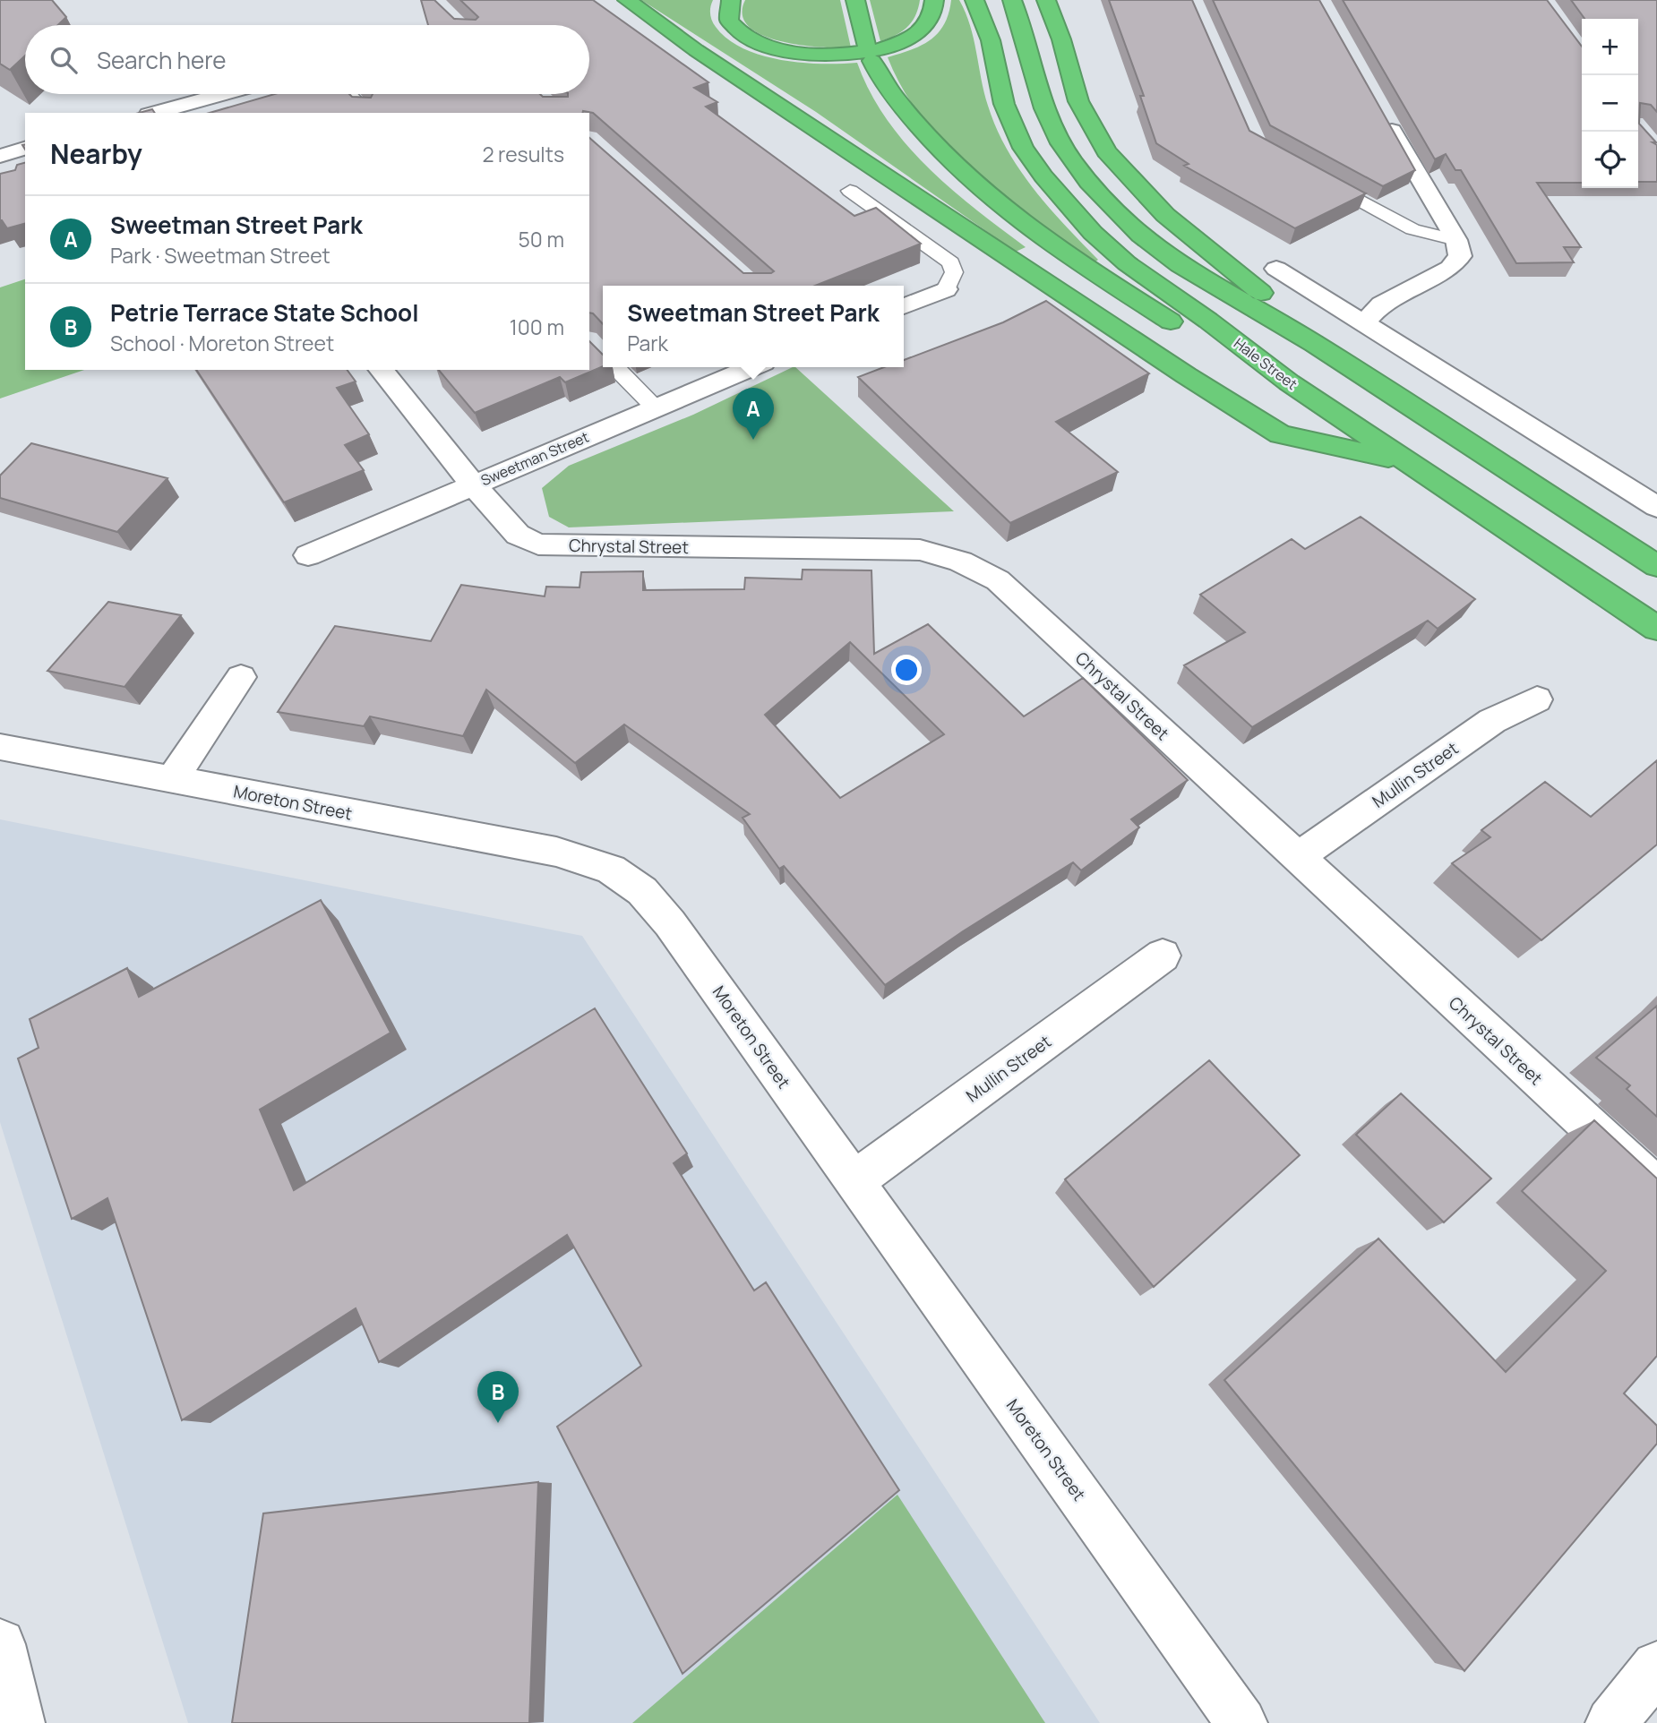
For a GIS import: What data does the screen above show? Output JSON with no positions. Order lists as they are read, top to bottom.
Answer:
{
  "streets": {
    "highway": ["Hale Street"],
    "street": [
      "Sweetman Street",
      "Chrystal Street",
      "Mullin Street",
      "Moreton Street"
    ]
  },
  "crossings": [
    ["Sweetman Street", "Chrystal Street"],
    ["Chrystal Street", "Mullin Street"],
    ["Mullin Street", "Moreton Street"]
  ],
  "page": {
    "map_buttons": ["+", "−"],
    "search": "Search here",
    "heading": ["Nearby", "2 results"],
    "list": [
      {
        "mark": "A",
        "name": "Sweetman Street Park",
        "note": "Park · Sweetman Street",
        "value": "50 m"
      },
      {
        "mark": "B",
        "name": "Petrie Terrace State School",
        "note": "School · Moreton Street",
        "value": "100 m"
      }
    ],
    "popup": ["Sweetman Street Park", "Park"],
    "pins": ["A", "B"]
  }
}
